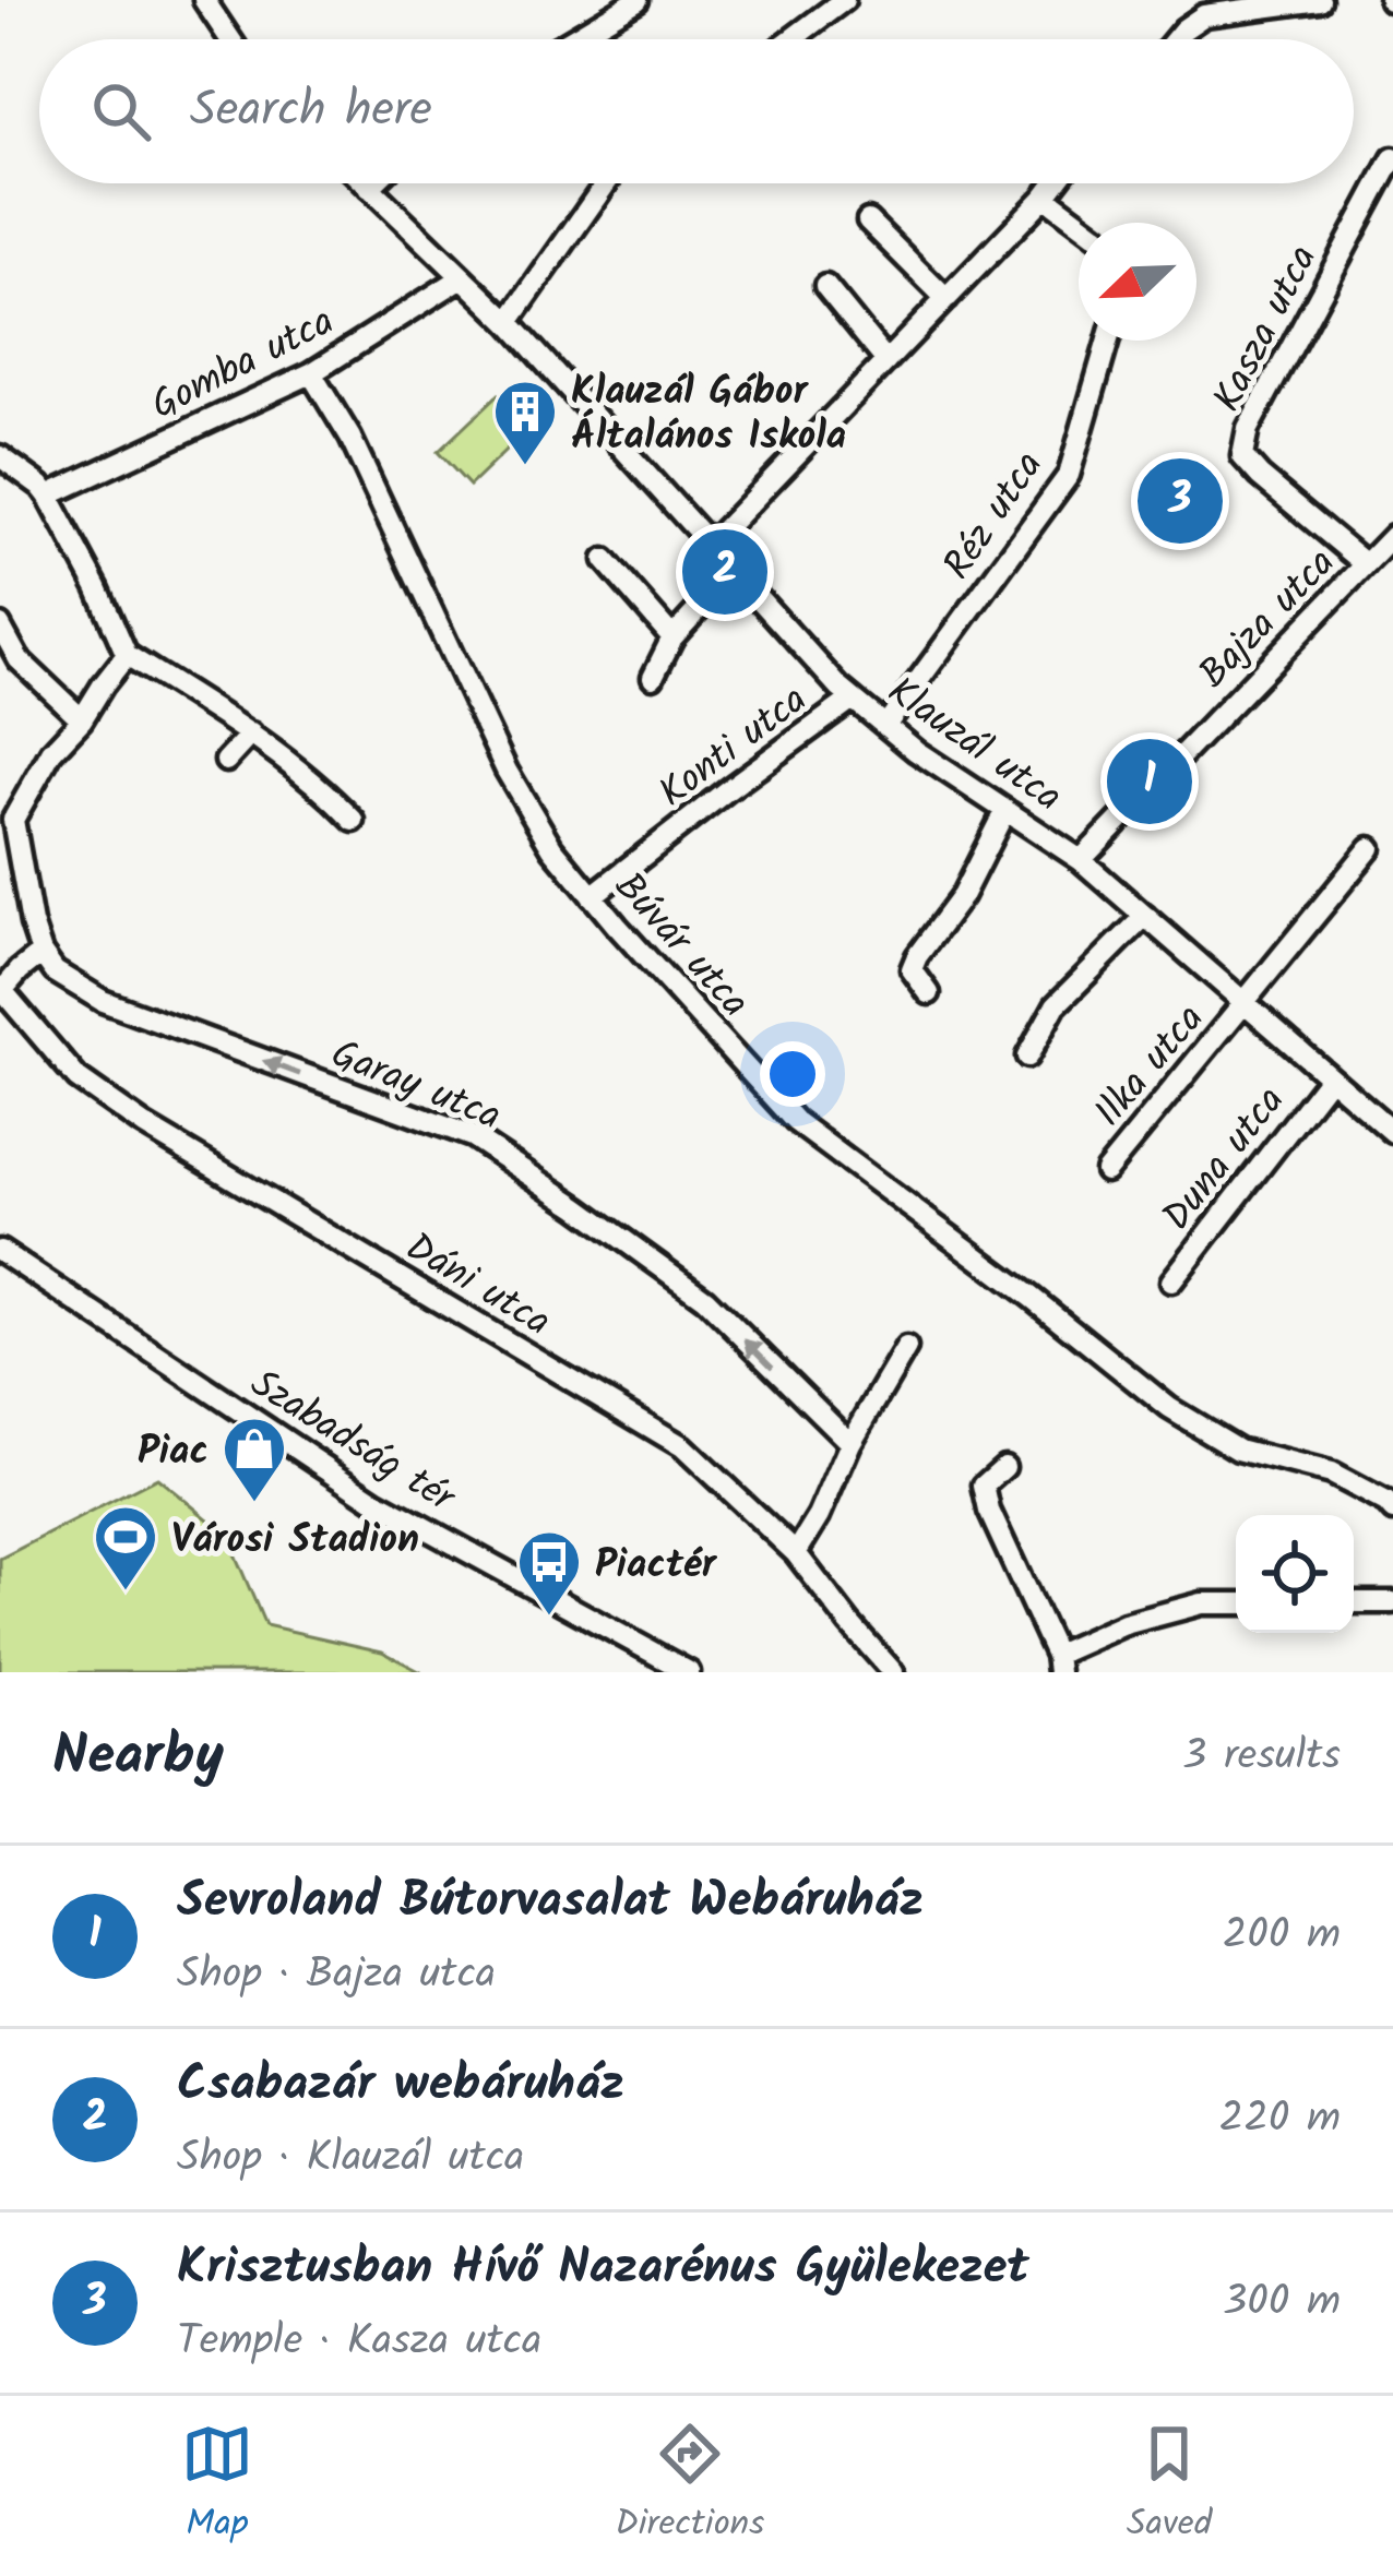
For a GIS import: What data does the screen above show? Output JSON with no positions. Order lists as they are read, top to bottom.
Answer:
{
  "streets": {
    "street": [
      "Kasza utca",
      "Gomba utca",
      "Réz utca",
      "Bajza utca",
      "Klauzál utca",
      "Konti utca",
      "Búvár utca",
      "Ilka utca",
      "Garay utca",
      "Duna utca",
      "Dáni utca",
      "Szabadság tér"
    ]
  },
  "crossings": [
    ["Kasza utca", "Bajza utca"],
    ["Gomba utca", "Klauzál utca"],
    ["Gomba utca", "Búvár utca"],
    ["Réz utca", "Klauzál utca"],
    ["Bajza utca", "Klauzál utca"],
    ["Klauzál utca", "Konti utca"],
    ["Klauzál utca", "Ilka utca"],
    ["Klauzál utca", "Duna utca"],
    ["Konti utca", "Búvár utca"]
  ],
  "one_way": ["Garay utca"],
  "places": {
    "building": ["Klauzál Gábor Általános Iskola"],
    "shop": ["Piac"],
    "sports": ["Városi Stadion"],
    "bus stop": ["Piactér"]
  },
  "north": "bottom left",
  "page": {
    "search": "Search here",
    "pins": ["3", "2", "1"],
    "heading": ["Nearby", "3 results"],
    "list": [
      {
        "mark": "1",
        "name": "Sevroland Bútorvasalat Webáruház",
        "note": "Shop · Bajza utca",
        "value": "200 m"
      },
      {
        "mark": "2",
        "name": "Csabazár webáruház",
        "note": "Shop · Klauzál utca",
        "value": "220 m"
      },
      {
        "mark": "3",
        "name": "Krisztusban Hívő Nazarénus Gyülekezet",
        "note": "Temple · Kasza utca",
        "value": "300 m"
      }
    ],
    "nav": ["Map", "Directions", "Saved"]
  }
}
